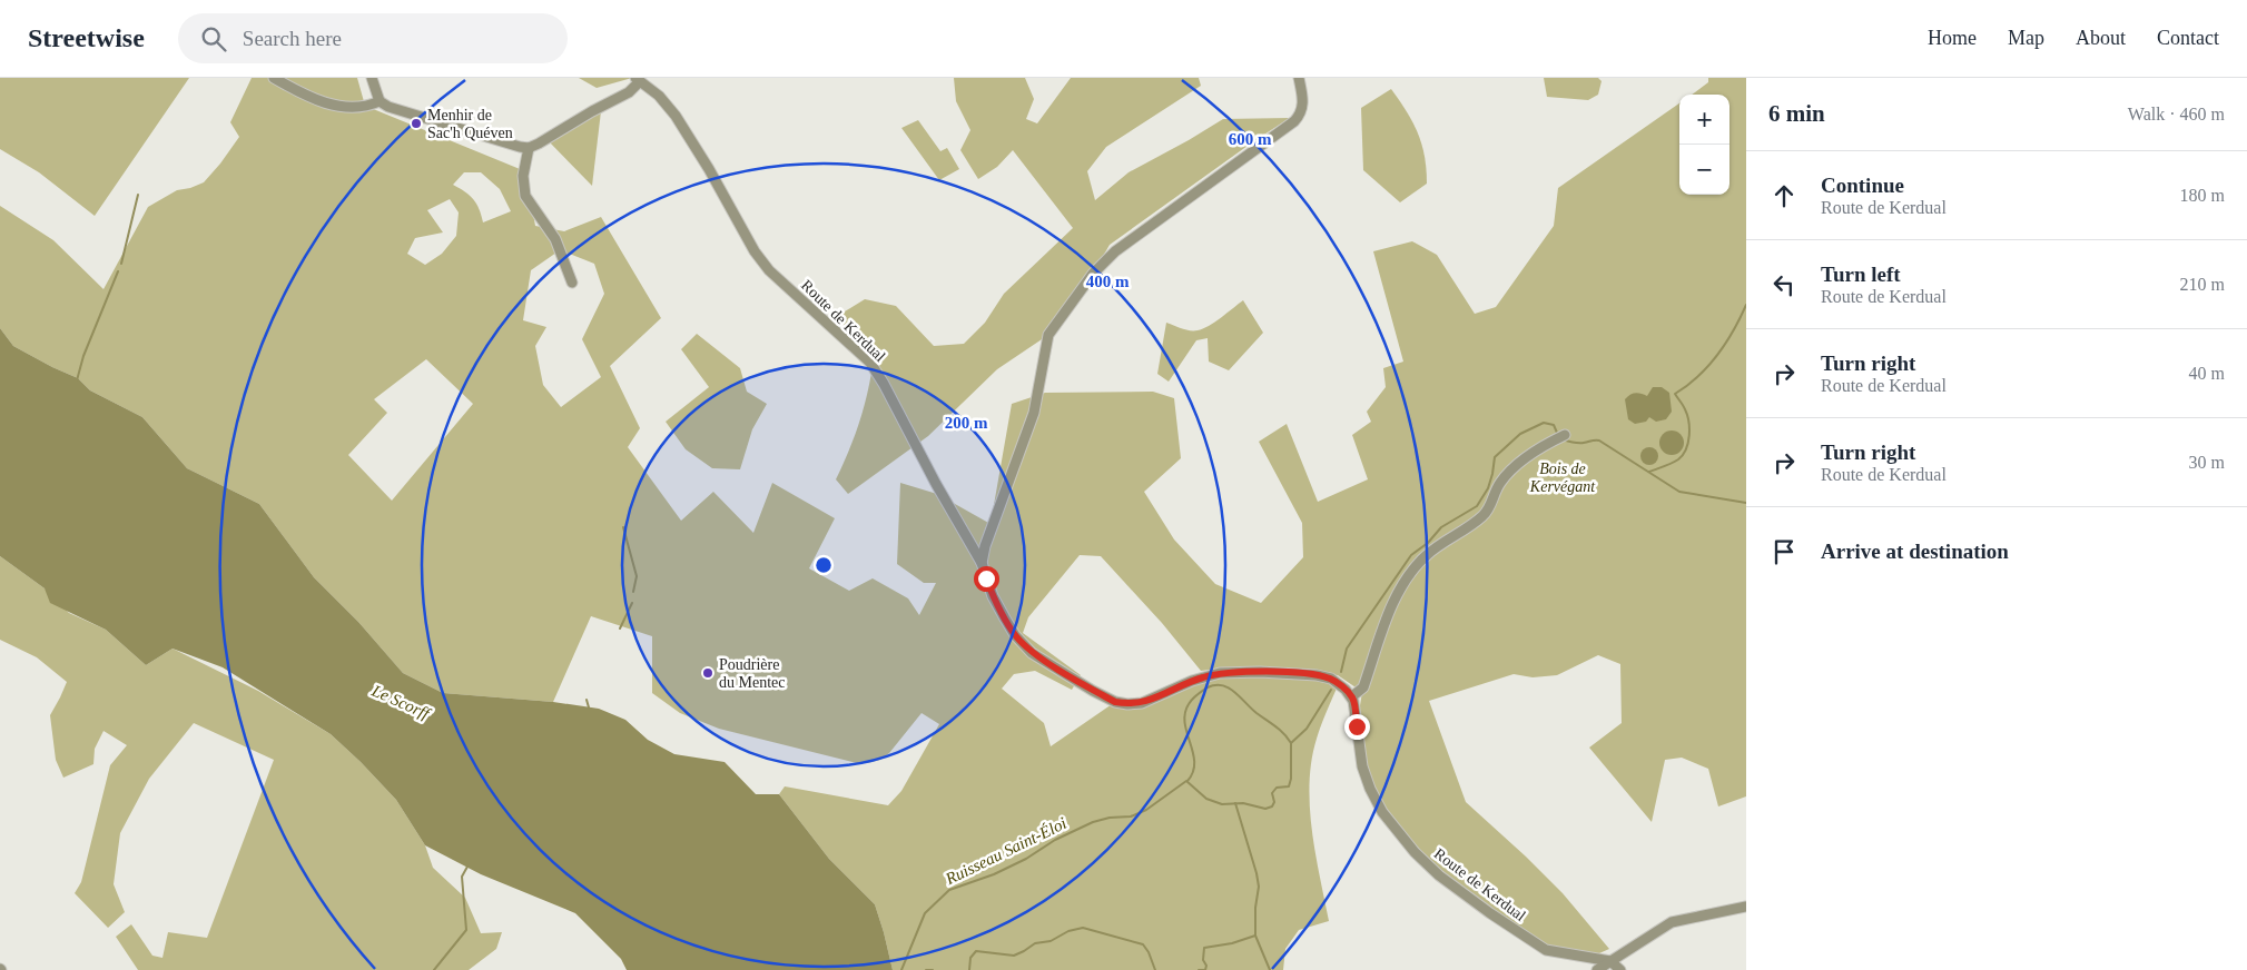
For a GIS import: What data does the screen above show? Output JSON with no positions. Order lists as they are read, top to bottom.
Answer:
{
  "streets": {
    "street": ["Route de Kerdual"]
  },
  "water": ["Le Scorff", "Ruisseau Saint-Éloi"],
  "parks": ["Bois de Kervégant"],
  "places": ["Menhir de Sac'h Quéven", "Poudrière du Mentec"],
  "page": {
    "header": "Streetwise",
    "search": "Search here",
    "nav": [
      "Home",
      "Map",
      "About",
      "Contact"
    ],
    "heading": ["6 min", "Walk · 460 m"],
    "map_buttons": ["+", "−"],
    "list": [
      ["Continue", "Route de Kerdual", "180 m"],
      ["Turn left", "Route de Kerdual", "210 m"],
      ["Turn right", "Route de Kerdual", "40 m"],
      ["Turn right", "Route de Kerdual", "30 m"],
      "Arrive at destination"
    ]
  },
  "rings": ["600 m", "400 m", "200 m"]
}
